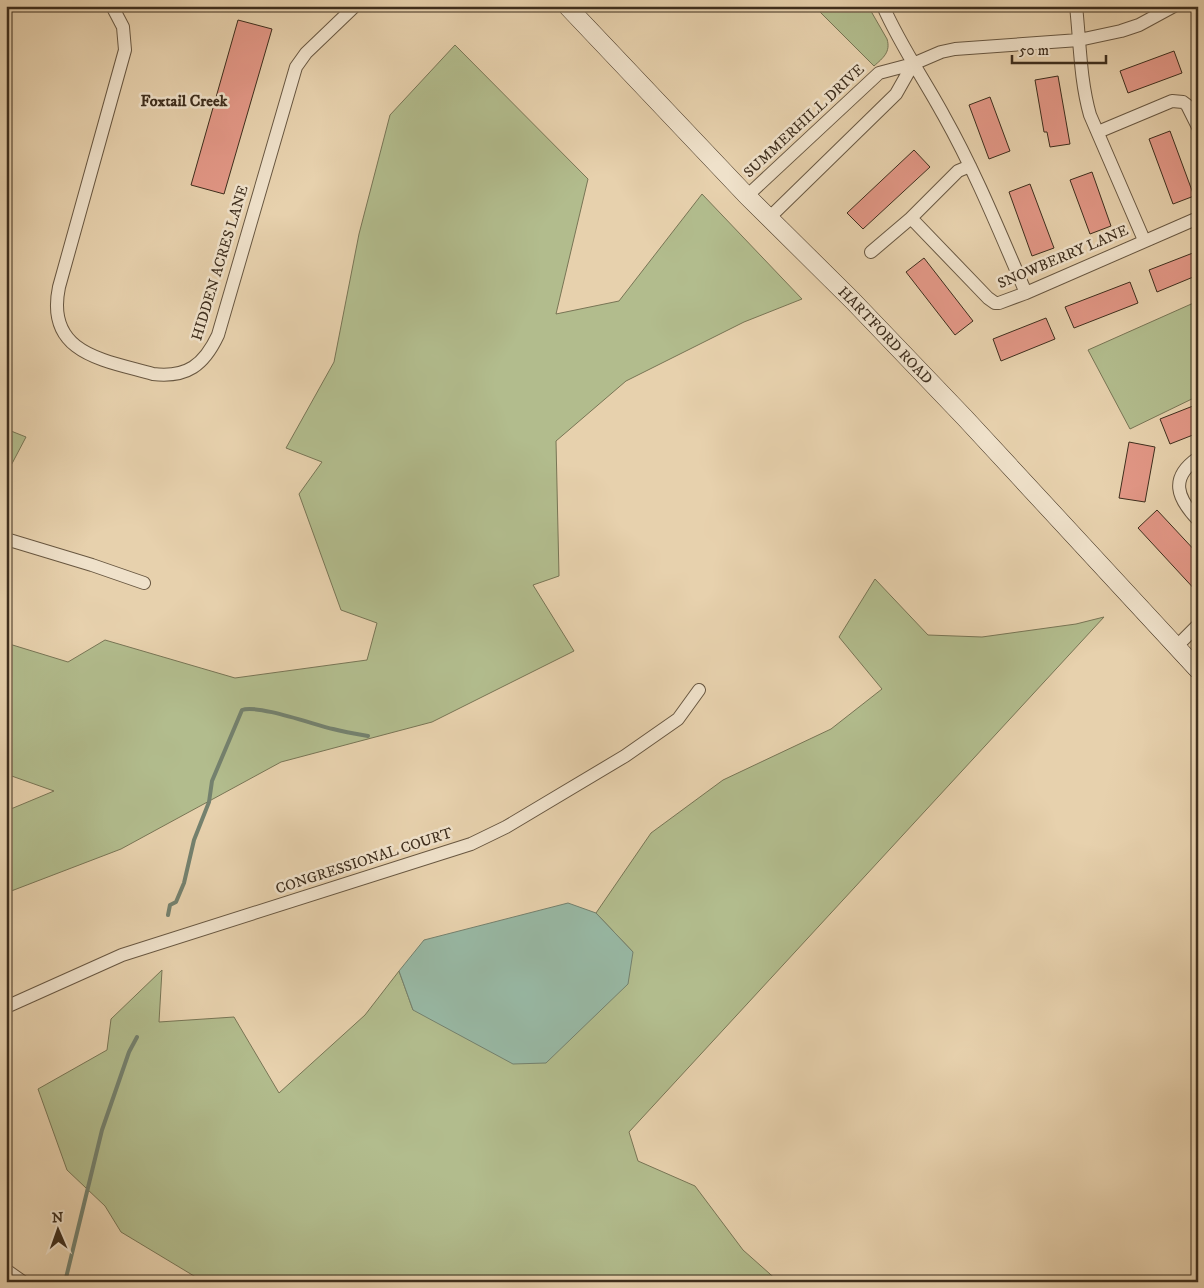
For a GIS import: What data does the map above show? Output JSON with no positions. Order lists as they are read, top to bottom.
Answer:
{
  "streets": {
    "main road": ["HARTFORD ROAD"],
    "street": [
      "SUMMERHILL DRIVE",
      "SNOWBERRY LANE",
      "HIDDEN ACRES LANE",
      "CONGRESSIONAL COURT"
    ]
  },
  "crossings": [
    ["SUMMERHILL DRIVE", "HARTFORD ROAD"]
  ],
  "districts": ["Foxtail Creek"],
  "scale_bar": "50 m",
  "north": "top"
}
